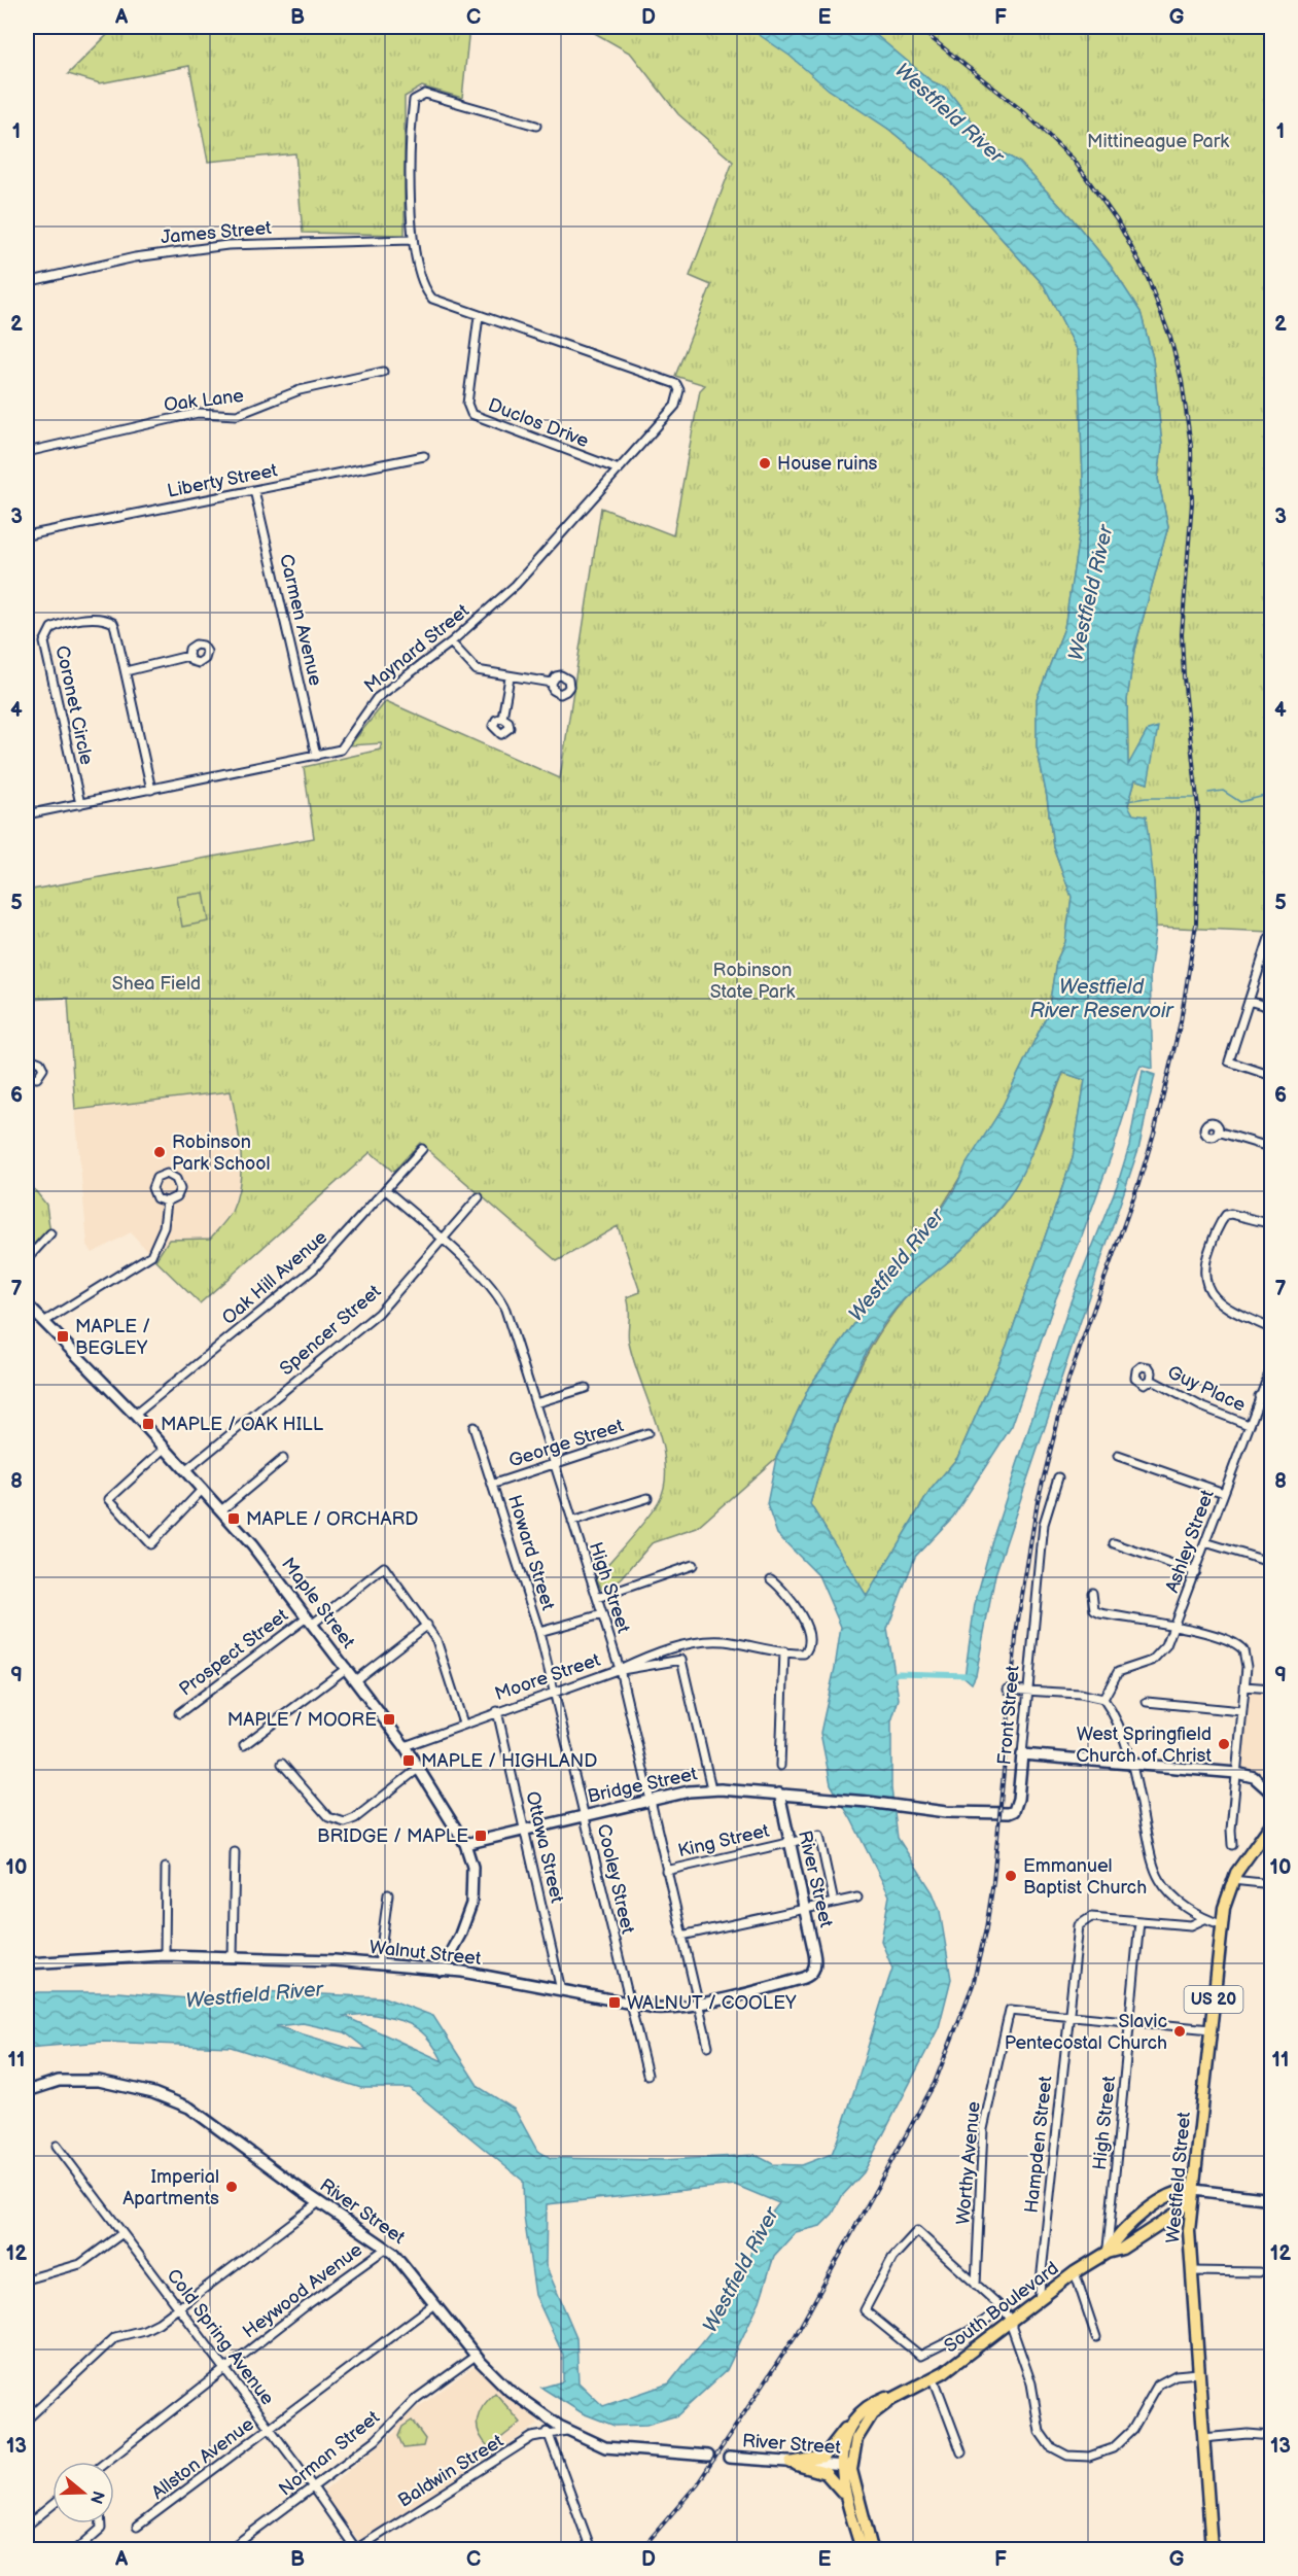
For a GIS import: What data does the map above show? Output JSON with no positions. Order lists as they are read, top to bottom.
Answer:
{
  "streets": {
    "main road": [
      "Maple Street",
      "Front Street",
      "Bridge Street",
      "River Street",
      "Walnut Street",
      "US 20",
      "Westfield Street",
      "South Boulevard"
    ],
    "street": [
      "James Street",
      "Oak Lane",
      "Duclos Drive",
      "Liberty Street",
      "Carmen Avenue",
      "Maynard Street",
      "Coronet Circle",
      "Oak Hill Avenue",
      "Spencer Street",
      "Guy Place",
      "George Street",
      "Ashley Street",
      "Howard Street",
      "High Street",
      "Prospect Street",
      "Moore Street",
      "King Street",
      "Ottawa Street",
      "Cooley Street",
      "Hampden Street",
      "Worthy Avenue",
      "Heywood Avenue",
      "Cold Spring Avenue",
      "Norman Street",
      "Allston Avenue",
      "Baldwin Street"
    ]
  },
  "crossings": [
    ["Duclos Drive", "Maynard Street"],
    ["Liberty Street", "Carmen Avenue"],
    ["Carmen Avenue", "Maynard Street"],
    ["Maynard Street", "Coronet Circle"],
    ["Oak Hill Avenue", "High Street"],
    ["Oak Hill Avenue", "Maple Street"],
    ["Spencer Street", "High Street"],
    ["Spencer Street", "Maple Street"],
    ["Guy Place", "Ashley Street"],
    ["George Street", "Howard Street"],
    ["George Street", "High Street"],
    ["Howard Street", "Moore Street"],
    ["Howard Street", "Cooley Street"],
    ["High Street", "Moore Street"],
    ["High Street", "Bridge Street"],
    ["High Street", "King Street"],
    ["High Street", "Walnut Street"],
    ["High Street", "Hampden Street"],
    ["High Street", "South Boulevard"],
    ["Maple Street", "Prospect Street"],
    ["Maple Street", "Moore Street"],
    ["Maple Street", "Bridge Street"],
    ["Maple Street", "Walnut Street"],
    ["Moore Street", "Ottawa Street"],
    ["Moore Street", "Cooley Street"],
    ["Front Street", "Bridge Street"],
    ["Bridge Street", "Ottawa Street"],
    ["Bridge Street", "Cooley Street"],
    ["Bridge Street", "River Street"],
    ["King Street", "River Street"],
    ["Ottawa Street", "Walnut Street"],
    ["Cooley Street", "Walnut Street"],
    ["River Street", "Walnut Street"],
    ["River Street", "Heywood Avenue"],
    ["River Street", "South Boulevard"],
    ["River Street", "Norman Street"],
    ["River Street", "Allston Avenue"],
    ["River Street", "Baldwin Street"],
    ["Hampden Street", "Worthy Avenue"],
    ["Hampden Street", "South Boulevard"],
    ["Westfield Street", "South Boulevard"],
    ["Heywood Avenue", "Cold Spring Avenue"],
    ["Cold Spring Avenue", "Norman Street"],
    ["Cold Spring Avenue", "Allston Avenue"],
    ["Cold Spring Avenue", "Baldwin Street"]
  ],
  "water": ["Westfield River", "Westfield River Reservoir"],
  "parks": ["Mittineague Park", "Robinson State Park", "Shea Field"],
  "places": {
    "other": [
      "House ruins",
      "Robinson Park School",
      "West Springfield Church of Christ",
      "Emmanuel Baptist Church",
      "Slavic Pentecostal Church",
      "Imperial Apartments"
    ],
    "transit": [
      "MAPLE / BEGLEY",
      "MAPLE / OAK HILL",
      "MAPLE / ORCHARD",
      "MAPLE / MOORE",
      "MAPLE / HIGHLAND",
      "BRIDGE / MAPLE",
      "WALNUT / COOLEY"
    ]
  },
  "north": "right",
  "grid": {
    "columns": [
      "A",
      "B",
      "C",
      "D",
      "E",
      "F",
      "G"
    ],
    "rows": [
      "1",
      "2",
      "3",
      "4",
      "5",
      "6",
      "7",
      "8",
      "9",
      "10",
      "11",
      "12",
      "13"
    ]
  }
}
